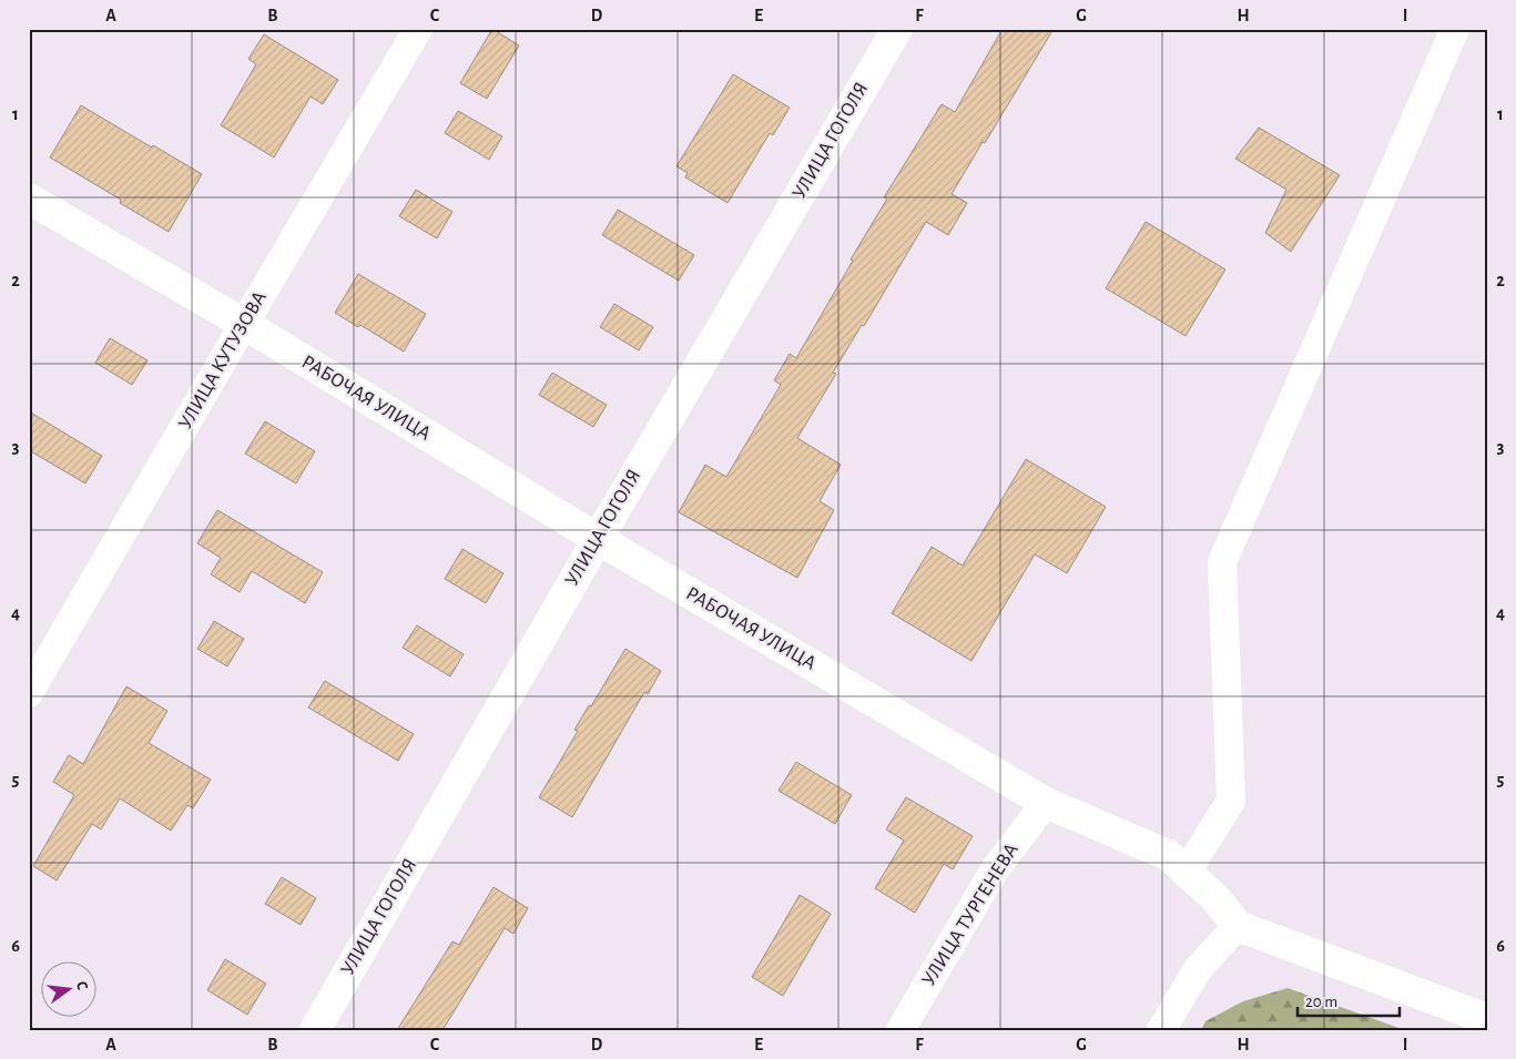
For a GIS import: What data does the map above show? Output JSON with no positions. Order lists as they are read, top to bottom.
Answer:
{
  "streets": {
    "street": [
      "УЛИЦА ГОГОЛЯ",
      "УЛИЦА КУТУЗОВА",
      "РАБОЧАЯ УЛИЦА",
      "УЛИЦА ТУРГЕНЕВА"
    ]
  },
  "crossings": [
    ["УЛИЦА ГОГОЛЯ", "РАБОЧАЯ УЛИЦА"],
    ["УЛИЦА КУТУЗОВА", "РАБОЧАЯ УЛИЦА"],
    ["РАБОЧАЯ УЛИЦА", "УЛИЦА ТУРГЕНЕВА"]
  ],
  "scale_bar": "20 m",
  "north": "right",
  "grid": {
    "columns": [
      "A",
      "B",
      "C",
      "D",
      "E",
      "F",
      "G",
      "H",
      "I"
    ],
    "rows": [
      "1",
      "2",
      "3",
      "4",
      "5",
      "6"
    ]
  }
}
